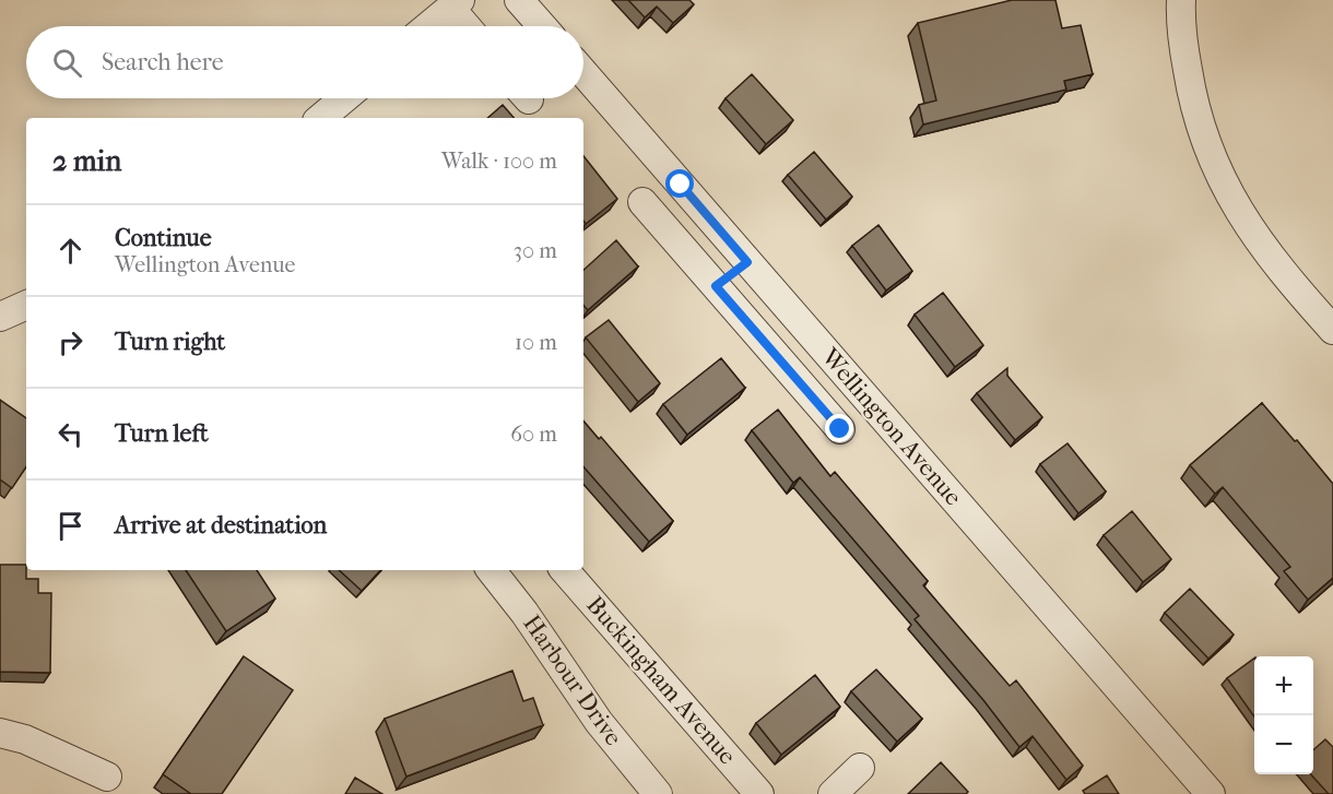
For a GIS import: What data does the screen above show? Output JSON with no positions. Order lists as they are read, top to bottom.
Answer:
{
  "streets": {
    "street": ["Wellington Avenue", "Harbour Drive", "Buckingham Avenue"]
  },
  "page": {
    "search": "Search here",
    "heading": ["2 min", "Walk · 100 m"],
    "list": [
      ["Continue", "Wellington Avenue", "30 m"],
      ["Turn right", "10 m"],
      ["Turn left", "60 m"],
      "Arrive at destination"
    ],
    "map_buttons": ["+", "−"]
  }
}
